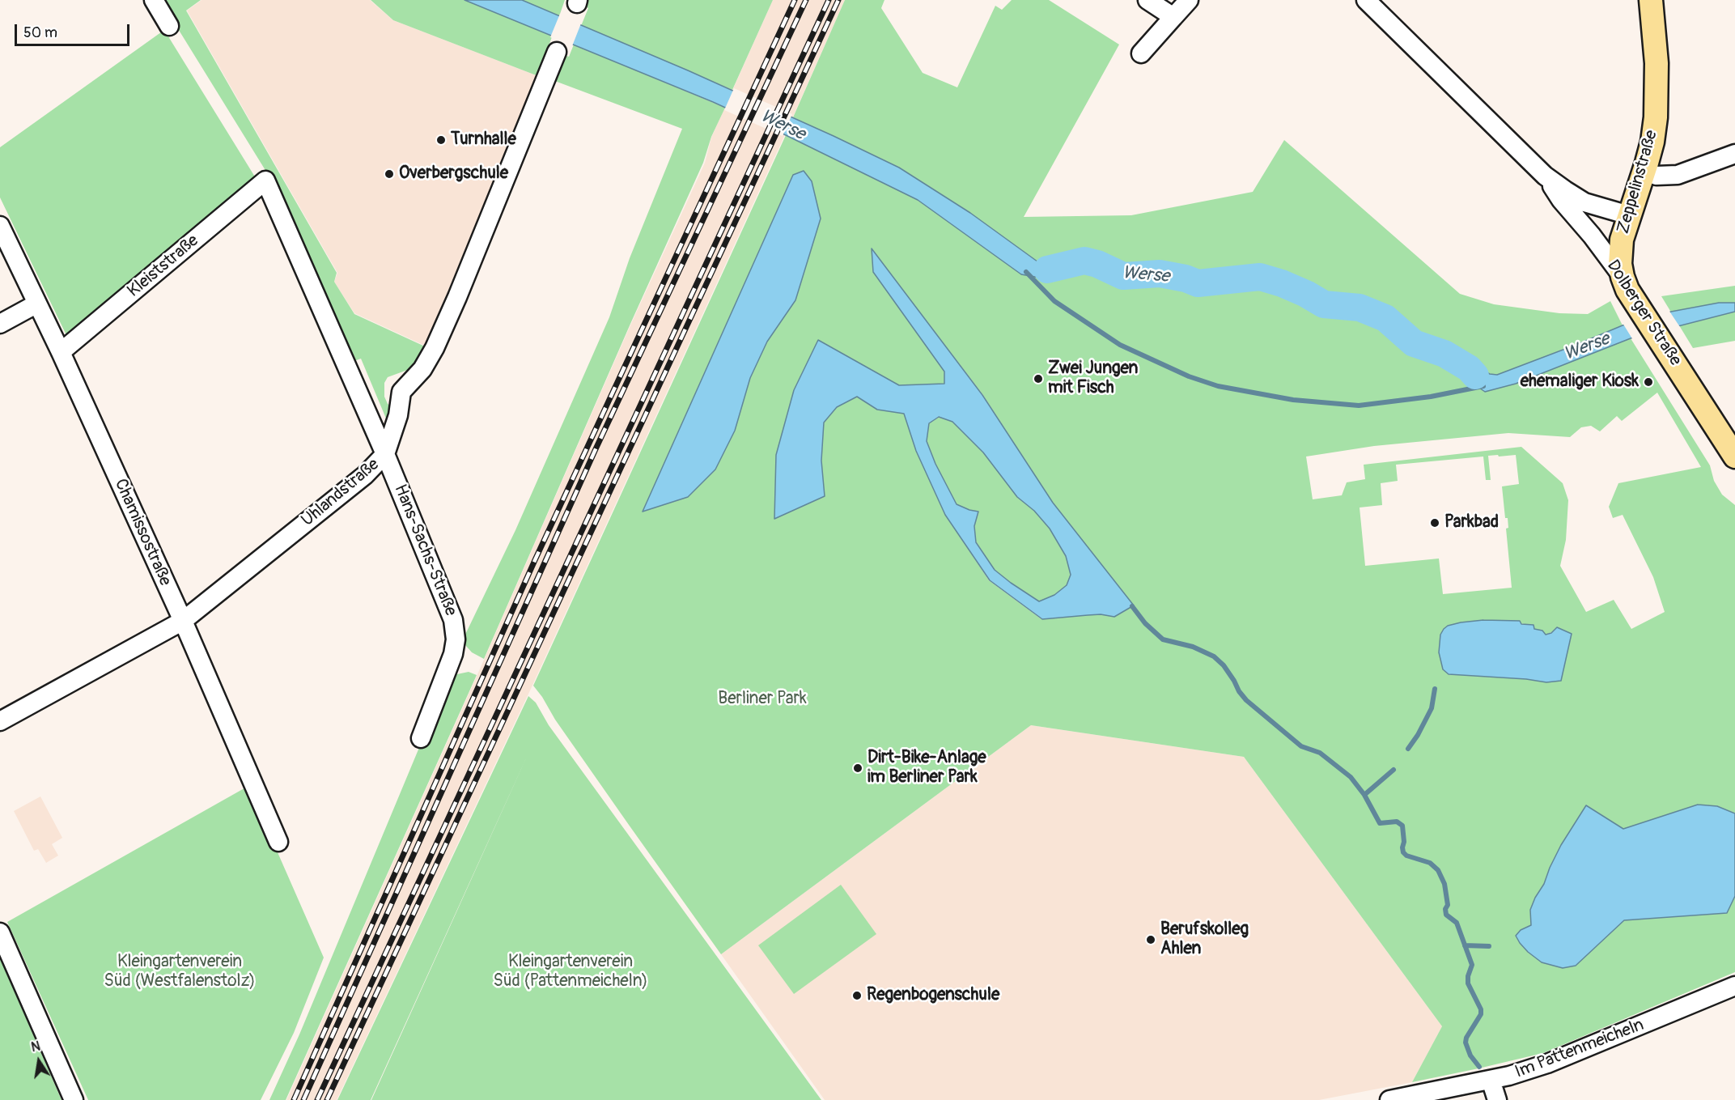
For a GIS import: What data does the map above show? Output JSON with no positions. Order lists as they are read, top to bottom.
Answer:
{
  "streets": {
    "main road": ["Zeppelinstraße", "Dolberger Straße"],
    "street": [
      "Kleiststraße",
      "Uhlandstraße",
      "Chamissostraße",
      "Hans-Sachs-Straße",
      "Im Pattenmeicheln"
    ]
  },
  "crossings": [
    ["Zeppelinstraße", "Dolberger Straße"],
    ["Kleiststraße", "Chamissostraße"],
    ["Kleiststraße", "Hans-Sachs-Straße"],
    ["Uhlandstraße", "Chamissostraße"],
    ["Uhlandstraße", "Hans-Sachs-Straße"]
  ],
  "water": ["Werse"],
  "parks": ["Berliner Park", "Kleingartenverein Süd (Westfalenstolz)", "Kleingartenverein Süd (Pattenmeicheln)"],
  "places": [
    "Turnhalle",
    "Overbergschule",
    "Zwei Jungen mit Fisch",
    "ehemaliger Kiosk",
    "Parkbad",
    "Dirt-Bike-Anlage im Berliner Park",
    "Berufskolleg Ahlen",
    "Regenbogenschule"
  ],
  "scale_bar": "50 m",
  "north": "top"
}
